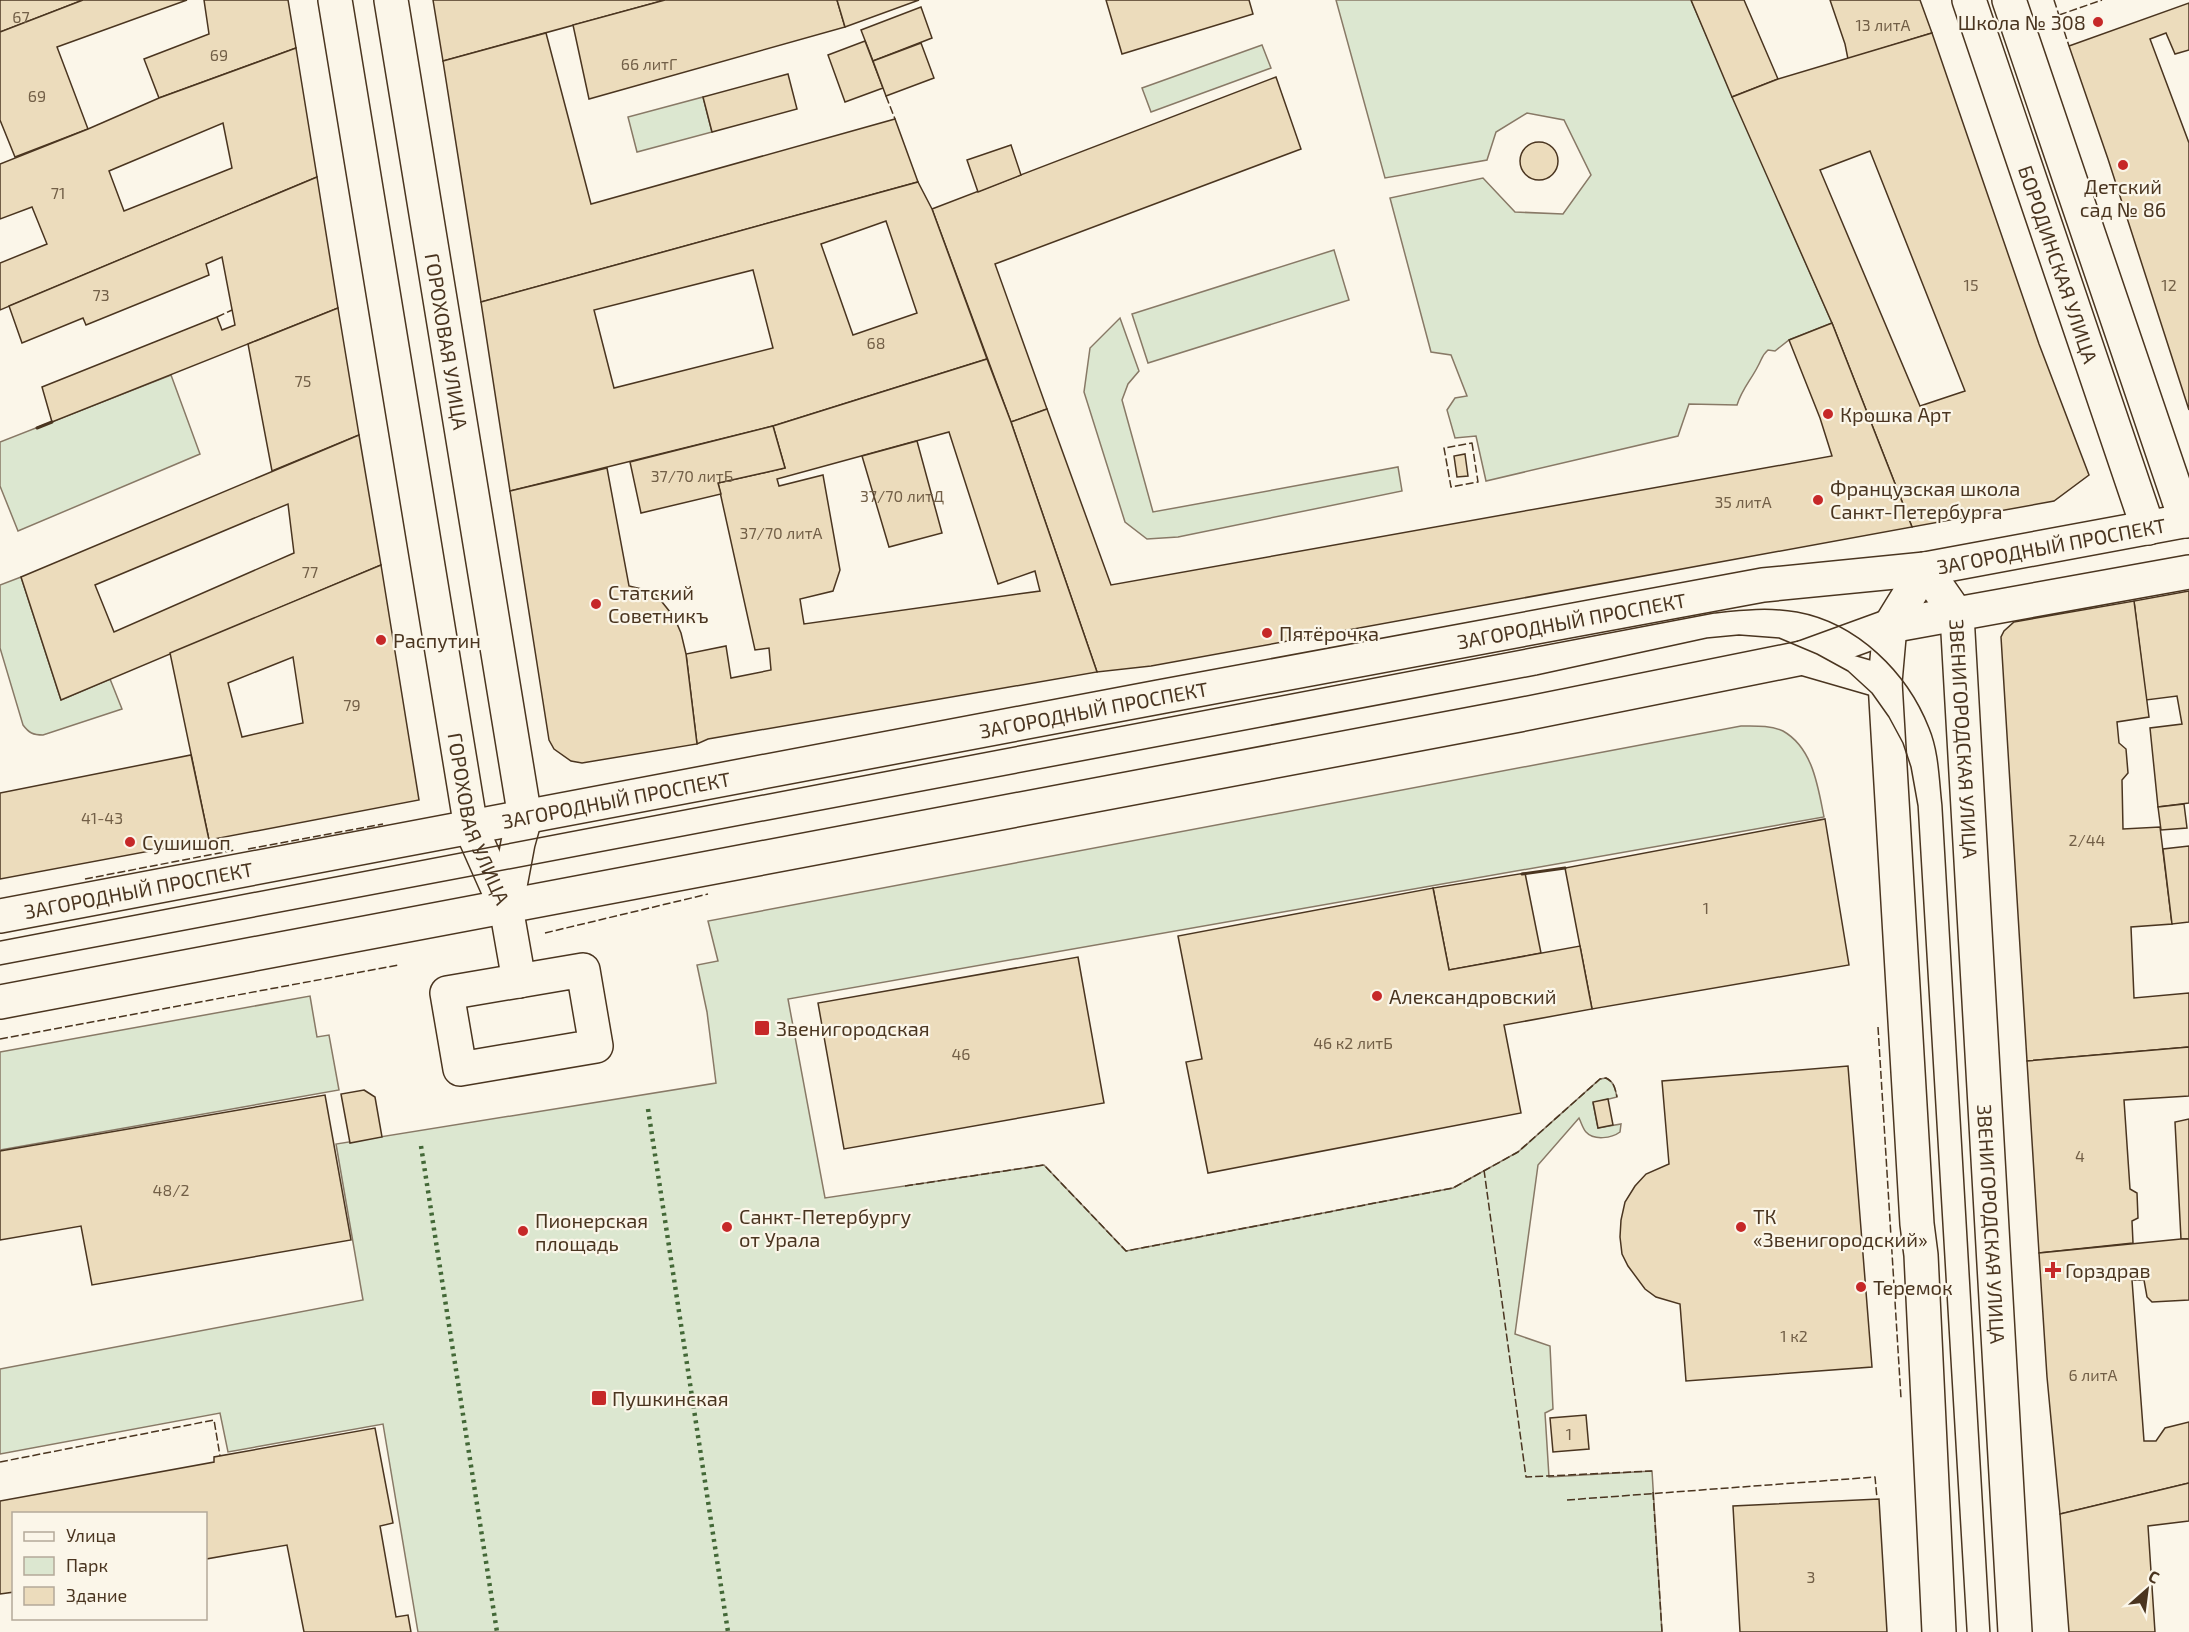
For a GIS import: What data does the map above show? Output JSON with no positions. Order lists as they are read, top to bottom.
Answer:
{
  "streets": {
    "main road": [
      "БОРОДИНСКАЯ УЛИЦА",
      "ГОРОХОВАЯ УЛИЦА",
      "ЗАГОРОДНЫЙ ПРОСПЕКТ",
      "ЗВЕНИГОРОДСКАЯ УЛИЦА"
    ]
  },
  "crossings": [
    ["БОРОДИНСКАЯ УЛИЦА", "ЗАГОРОДНЫЙ ПРОСПЕКТ"],
    ["ГОРОХОВАЯ УЛИЦА", "ЗАГОРОДНЫЙ ПРОСПЕКТ"],
    ["ЗАГОРОДНЫЙ ПРОСПЕКТ", "ЗВЕНИГОРОДСКАЯ УЛИЦА"]
  ],
  "places": {
    "other": [
      "Школа № 308",
      "Детский сад № 86",
      "Крошка Арт",
      "Французская школа Санкт-Петербурга",
      "Статский Советникъ",
      "Пятёрочка",
      "Распутин",
      "Сушишоп",
      "Александровский",
      "Санкт-Петербургу от Урала",
      "ТК «Звенигородский»",
      "Пионерская площадь",
      "Теремок"
    ],
    "transit": ["Звенигородская", "Пушкинская"],
    "health": ["Горздрав"]
  },
  "house_numbers": [
    "67",
    "13 литА",
    "69",
    "66 литГ",
    "69",
    "71",
    "15",
    "12",
    "73",
    "68",
    "75",
    "37/70 литБ",
    "37/70 литД",
    "35 литА",
    "37/70 литА",
    "77",
    "79",
    "41-43",
    "2/44",
    "1",
    "46 к2 литБ",
    "46",
    "4",
    "48/2",
    "1 к2",
    "6 литА",
    "1",
    "3"
  ],
  "legend": ["Улица", "Парк", "Здание"],
  "north": "top right"
}
